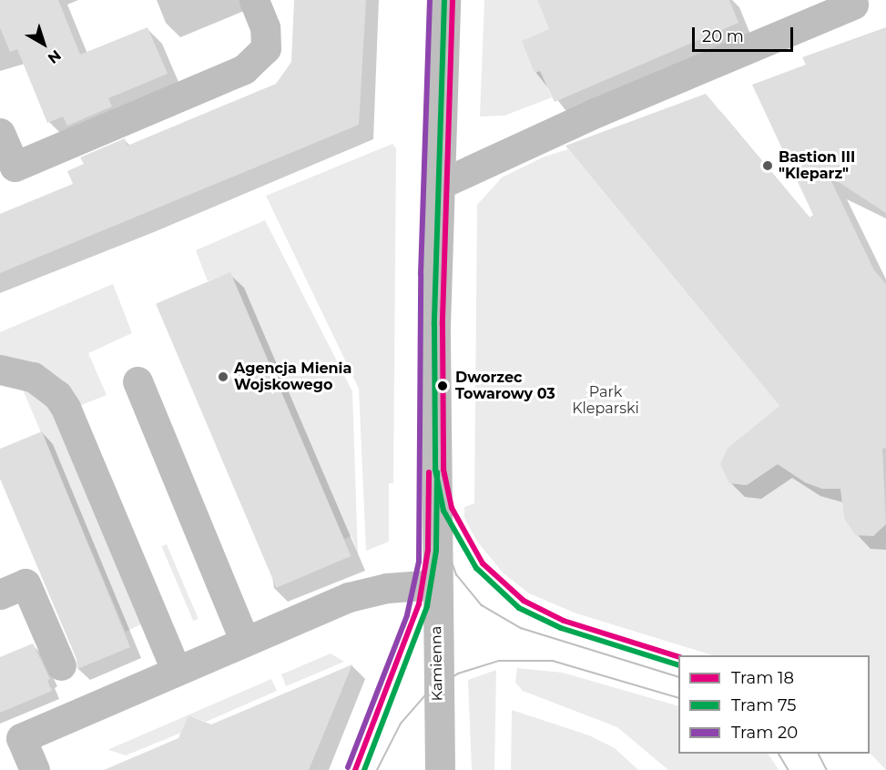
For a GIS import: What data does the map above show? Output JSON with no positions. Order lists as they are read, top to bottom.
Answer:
{
  "streets": {
    "street": ["Kamienna"]
  },
  "parks": ["Park Kleparski"],
  "places": ["Bastion III \"Kleparz\"", "Agencja Mienia Wojskowego", "Dworzec Towarowy 03"],
  "lines": ["tram line 18", "tram line 75", "tram line 20"],
  "legend": ["Tram 18", "Tram 75", "Tram 20"],
  "scale_bar": "20 m",
  "north": "bottom right"
}
